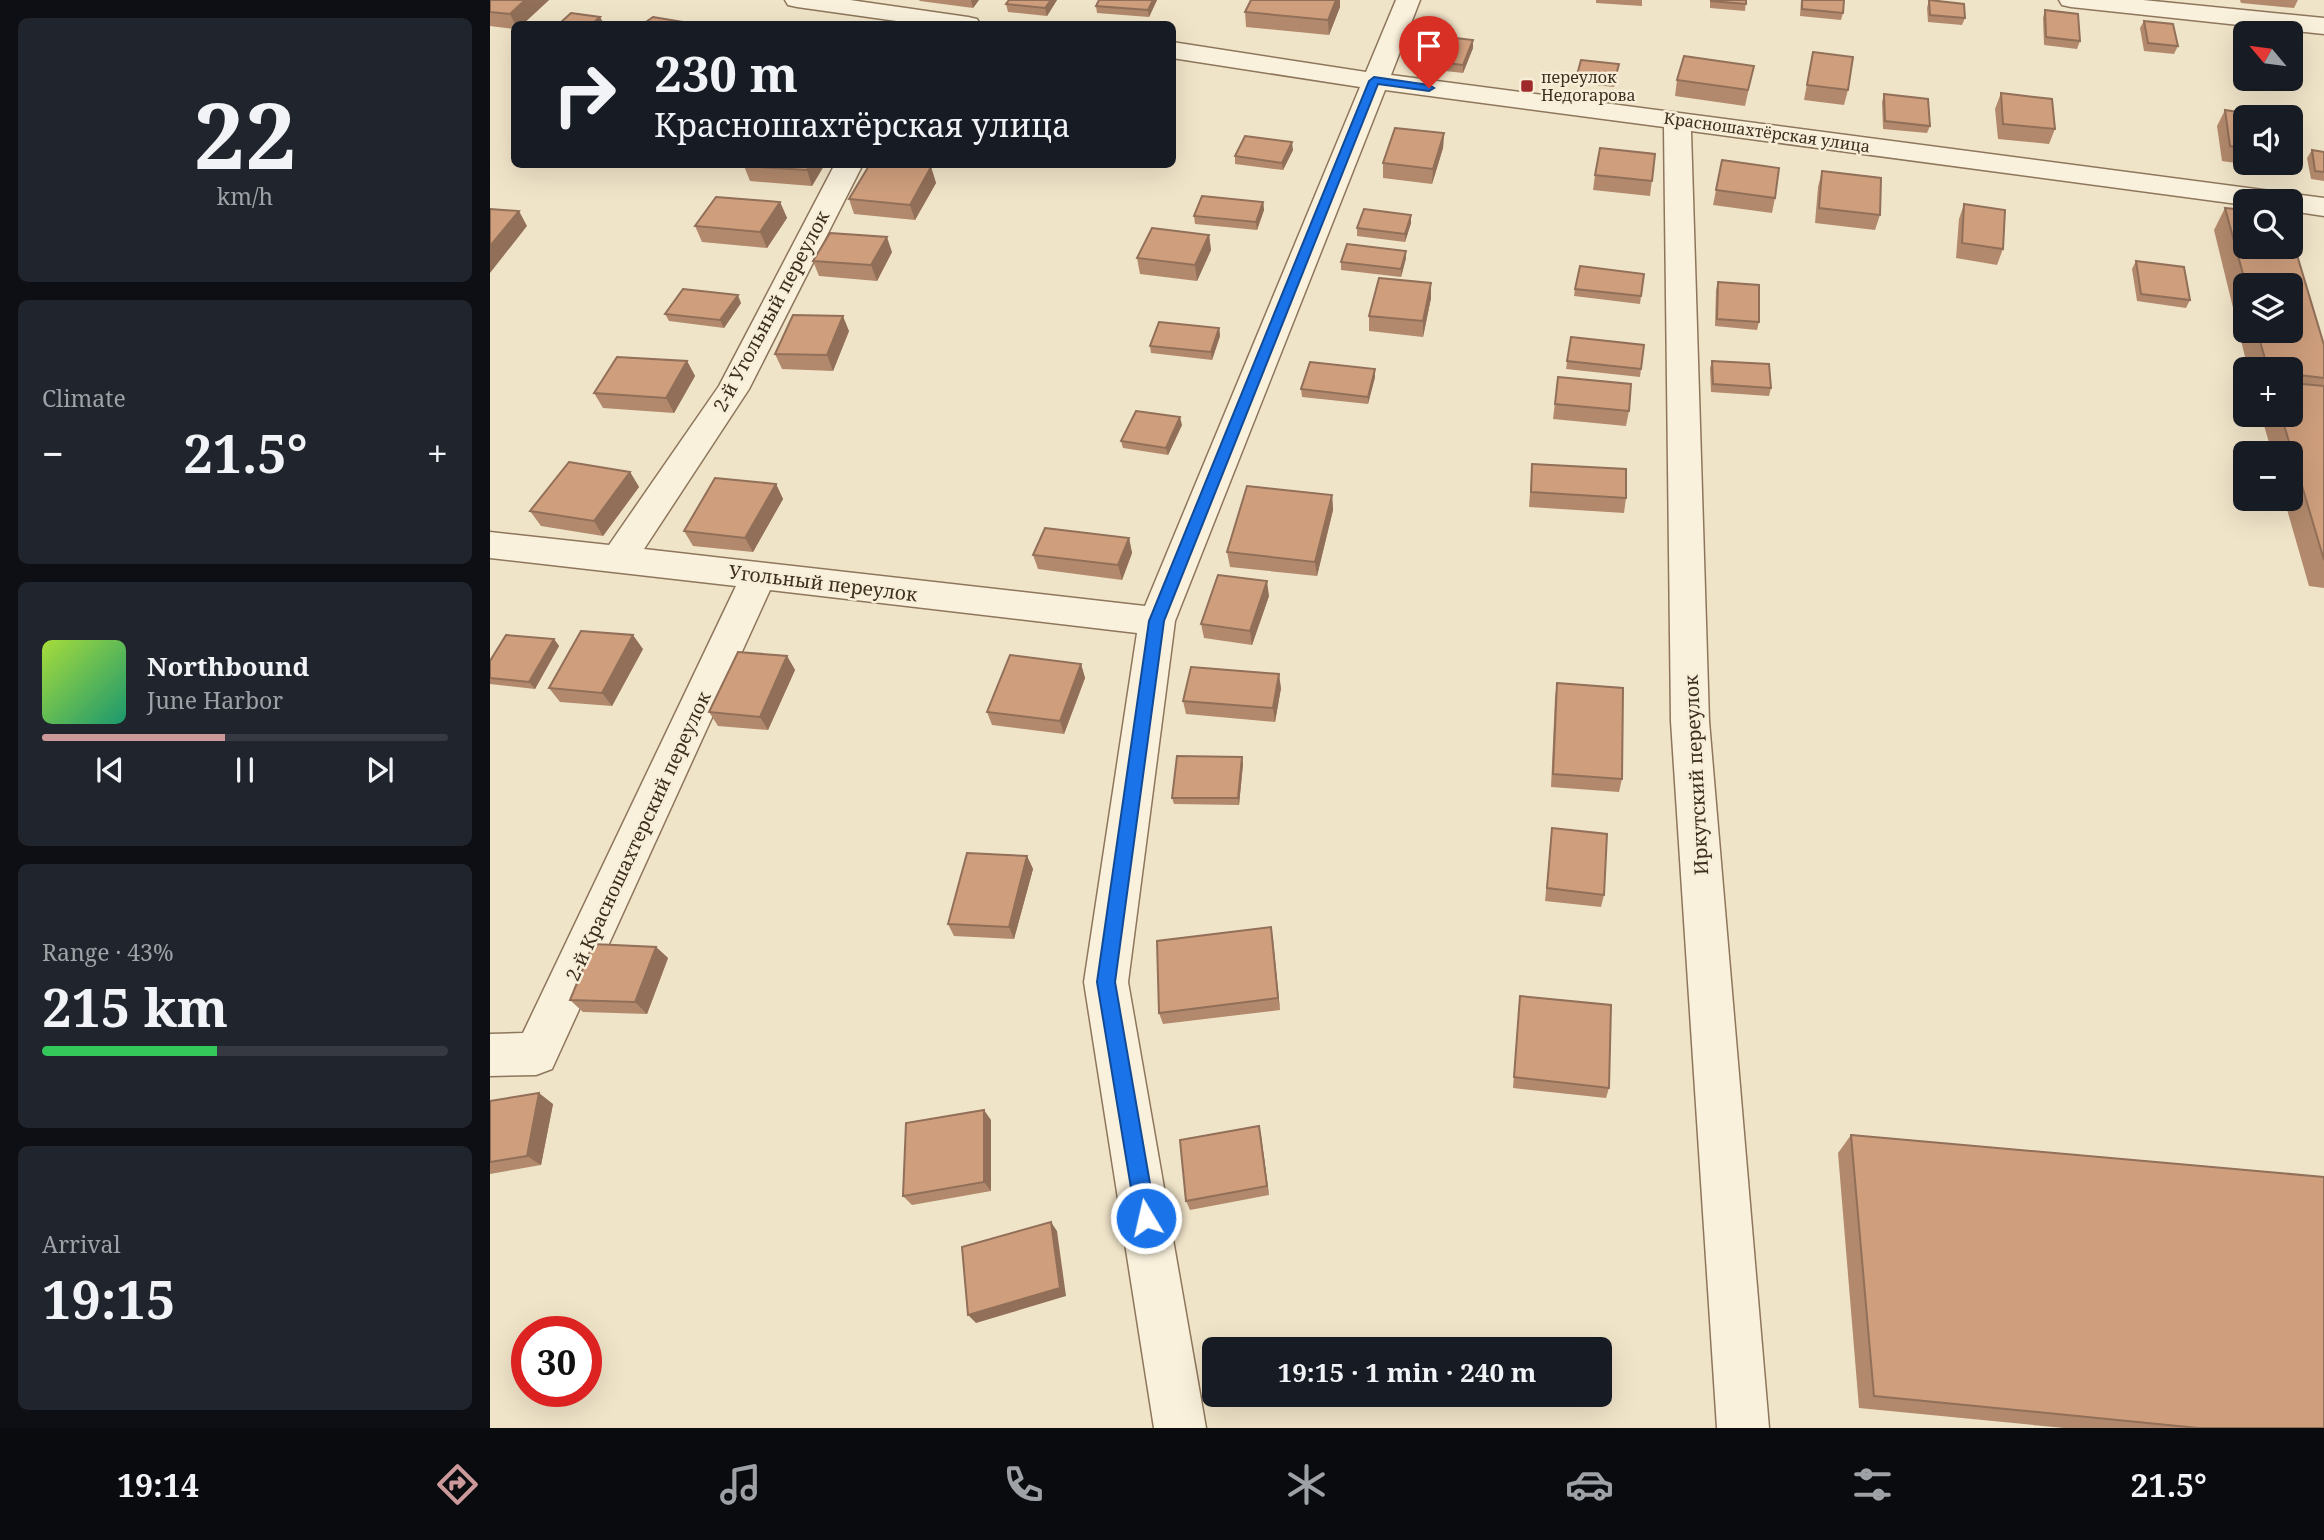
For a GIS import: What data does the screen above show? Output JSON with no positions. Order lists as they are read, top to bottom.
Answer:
{
  "streets": {
    "street": [
      "Красношахтёрская улица",
      "2-й Угольный переулок",
      "Угольный переулок",
      "Иркутский переулок",
      "2-й Красношахтерский переулок"
    ]
  },
  "crossings": [
    ["Красношахтёрская улица", "Иркутский переулок"],
    ["2-й Угольный переулок", "Угольный переулок"],
    ["Угольный переулок", "2-й Красношахтерский переулок"]
  ],
  "places": {
    "transit": ["переулок Недогарова"]
  },
  "north": "top left",
  "page": {
    "tile": [
      ["22", "km/h"],
      "Climate",
      ["Range · 43%", "215 km"],
      ["Arrival", "19:15"]
    ],
    "map_buttons": ["+", "−"],
    "turn": ["230 m", "Красношахтёрская улица"],
    "heat": ["−", "21.5°", "+"],
    "song": ["Northbound", "June Harbor"],
    "limit": "30",
    "trip": "19:15 · 1 min · 240 m",
    "tabs": ["19:14", "21.5°"]
  }
}
